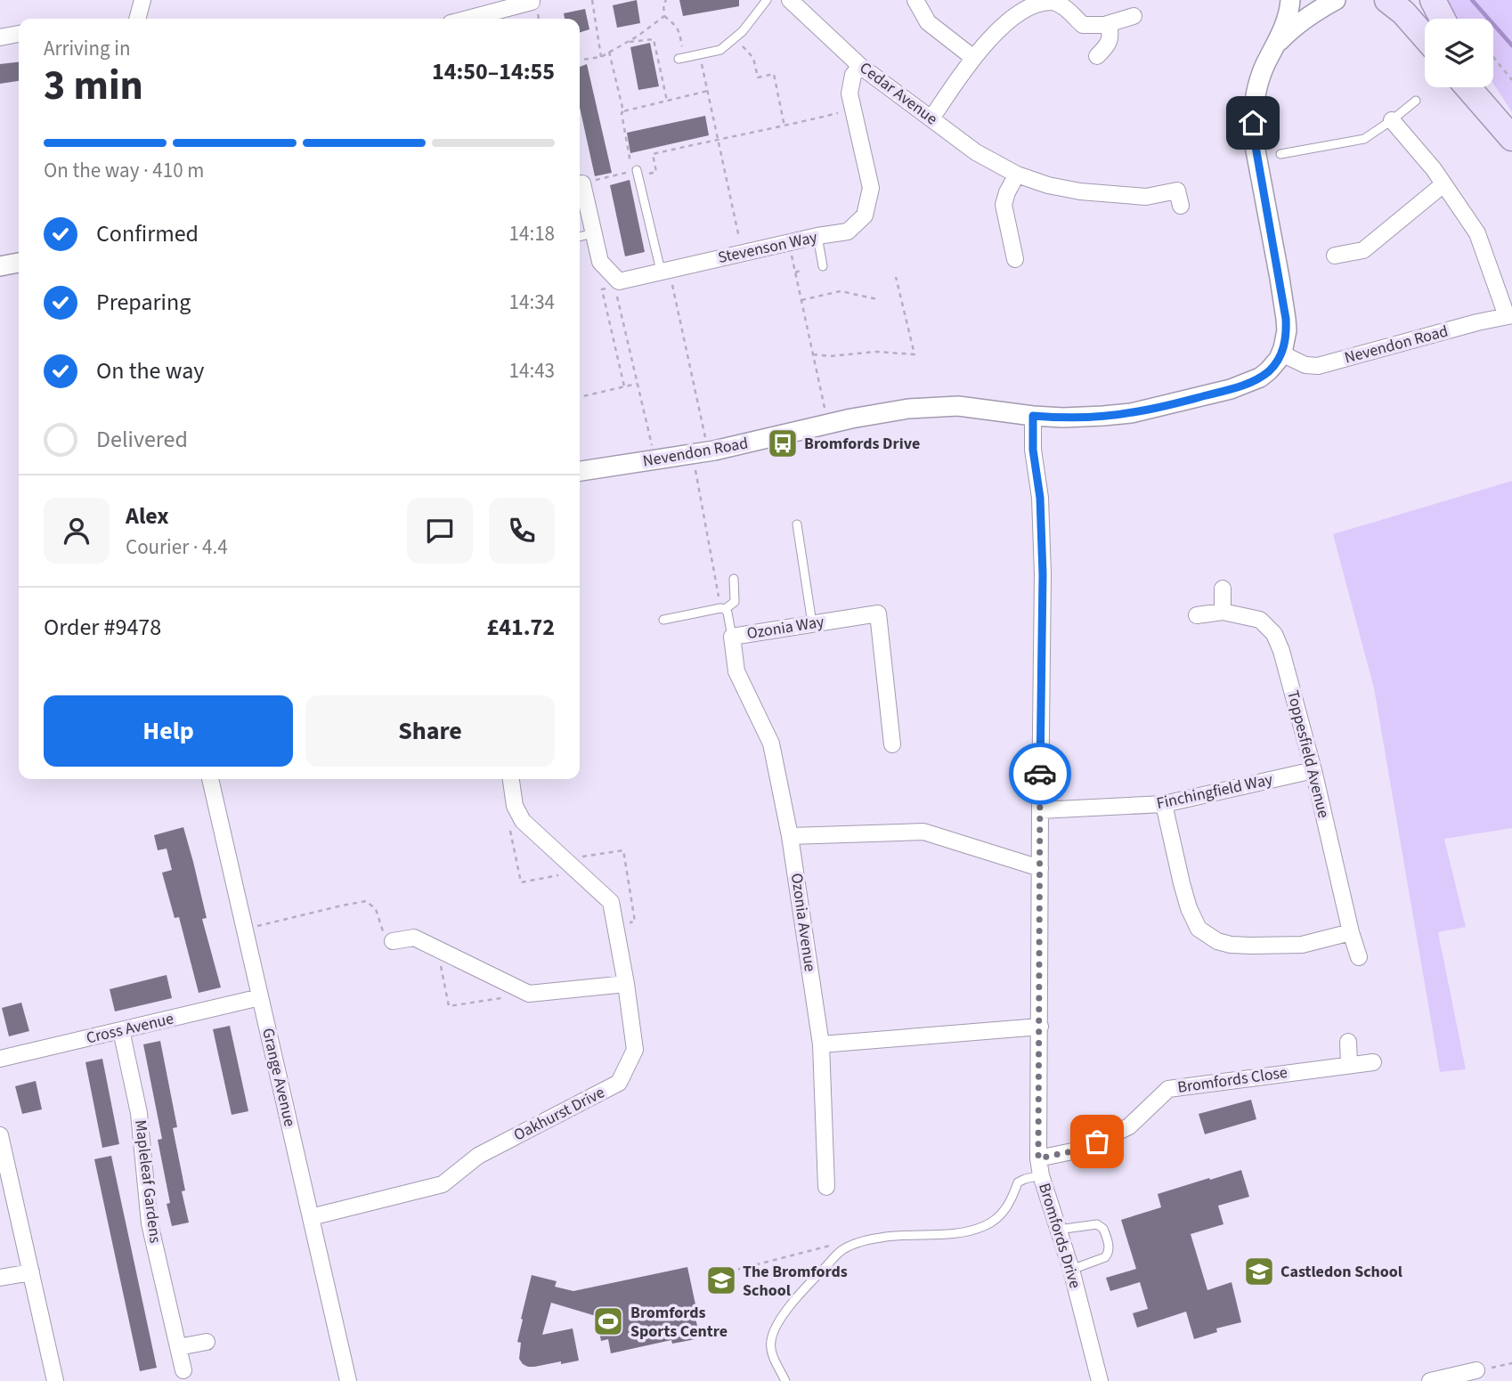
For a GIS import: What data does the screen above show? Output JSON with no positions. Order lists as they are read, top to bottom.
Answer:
{
  "streets": {
    "street": [
      "Cedar Avenue",
      "Stevenson Way",
      "Nevendon Road",
      "Ozonia Way",
      "Toppesfield Avenue",
      "Finchingfield Way",
      "Ozonia Avenue",
      "Cross Avenue",
      "Grange Avenue",
      "Bromfords Close",
      "Oakhurst Drive",
      "Mapleleaf Gardens",
      "Bromfords Drive"
    ]
  },
  "crossings": [
    ["Cedar Avenue", "Stevenson Way"],
    ["Nevendon Road", "Bromfords Drive"],
    ["Ozonia Way", "Ozonia Avenue"],
    ["Toppesfield Avenue", "Finchingfield Way"],
    ["Finchingfield Way", "Bromfords Drive"],
    ["Cross Avenue", "Grange Avenue"],
    ["Cross Avenue", "Mapleleaf Gardens"],
    ["Grange Avenue", "Oakhurst Drive"],
    ["Bromfords Close", "Bromfords Drive"]
  ],
  "places": {
    "bus stop": ["Bromfords Drive"],
    "school or university": ["Castledon School", "The Bromfords School"],
    "sports": ["Bromfords Sports Centre"]
  },
  "page": {
    "heading": ["3 min", "Arriving in", "14:50–14:55"],
    "panel": [
      "Alex",
      "Courier · 4.4",
      "Order #9478",
      "£41.72"
    ],
    "bar": "On the way · 410 m",
    "list": [
      ["Confirmed", "14:18"],
      ["Preparing", "14:34"],
      ["On the way", "14:43"],
      "Delivered"
    ],
    "buttons": ["Help", "Share"]
  }
}
